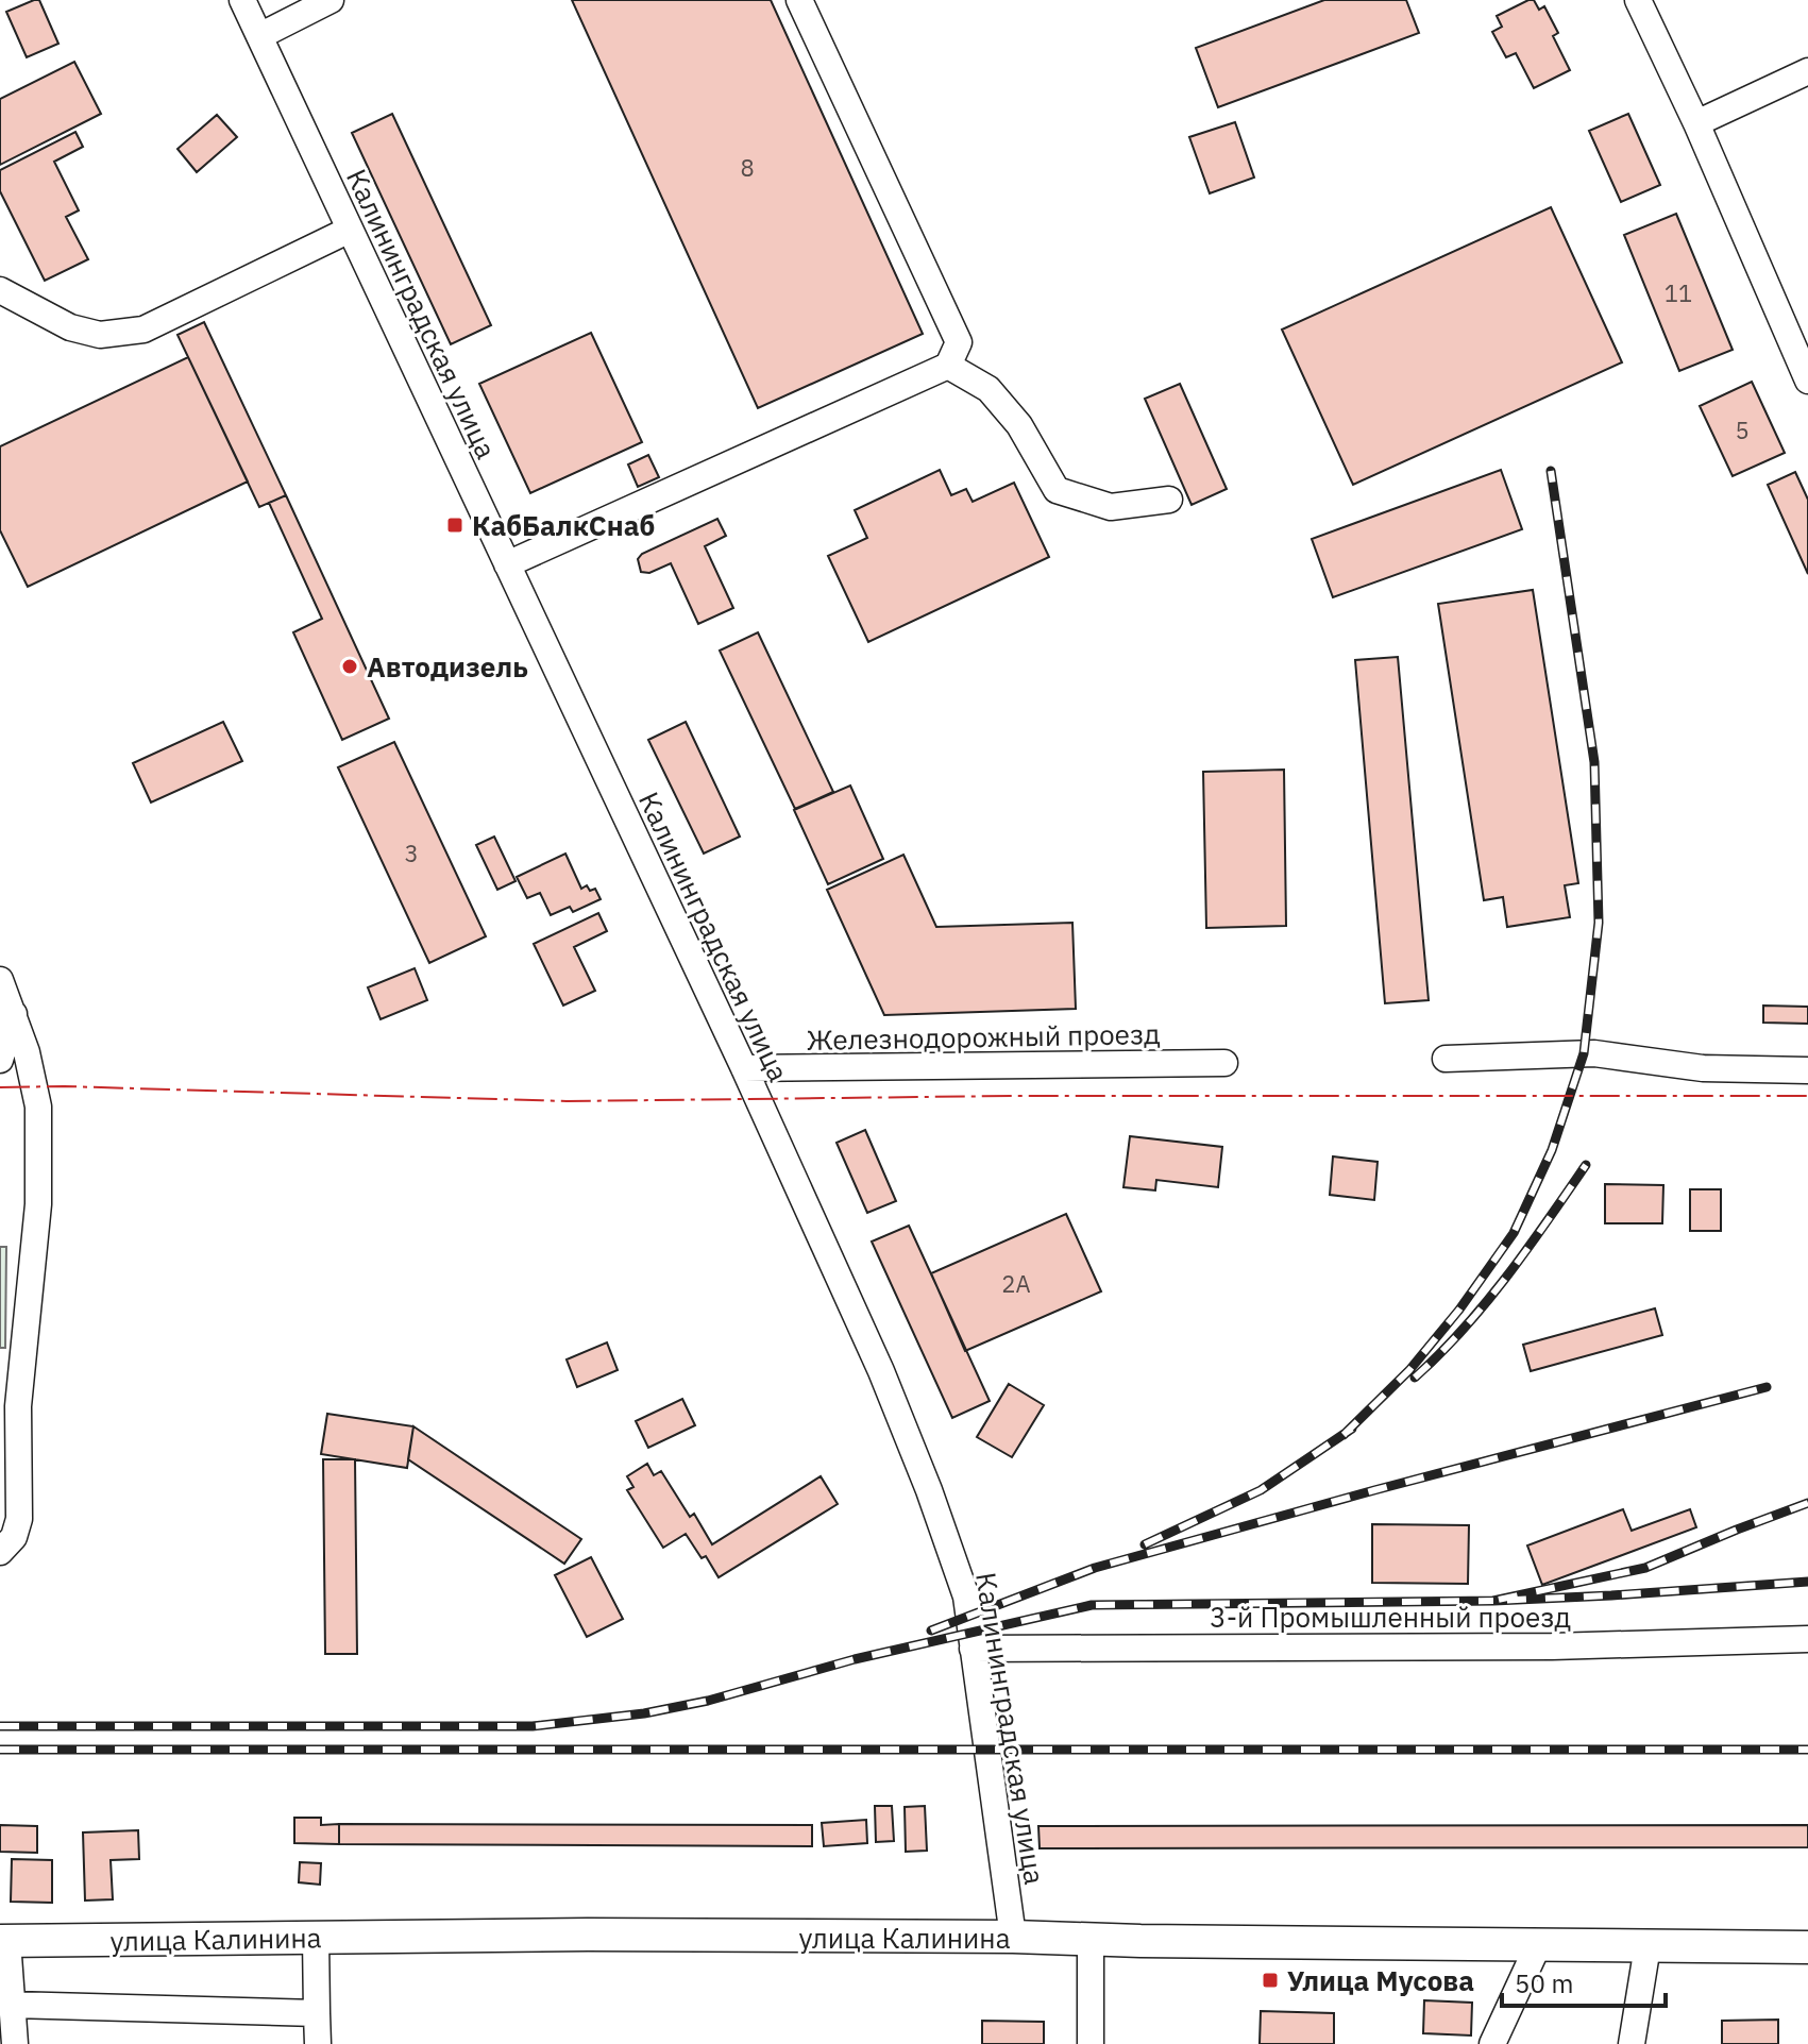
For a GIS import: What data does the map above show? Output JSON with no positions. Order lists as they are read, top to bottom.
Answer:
{
  "streets": {
    "main road": ["улица Калинина"],
    "street": ["Калининградская улица", "Железнодорожный проезд", "3-й Промышленный проезд"]
  },
  "crossings": [
    ["Калининградская улица", "Железнодорожный проезд"],
    ["Калининградская улица", "3-й Промышленный проезд"],
    ["Калининградская улица", "улица Калинина"]
  ],
  "places": {
    "transit": ["КабБалкСнаб", "Улица Мусова"],
    "other": ["Автодизель"]
  },
  "house_numbers": [
    "8",
    "11",
    "5",
    "3",
    "2А"
  ],
  "scale_bar": "50 m"
}
